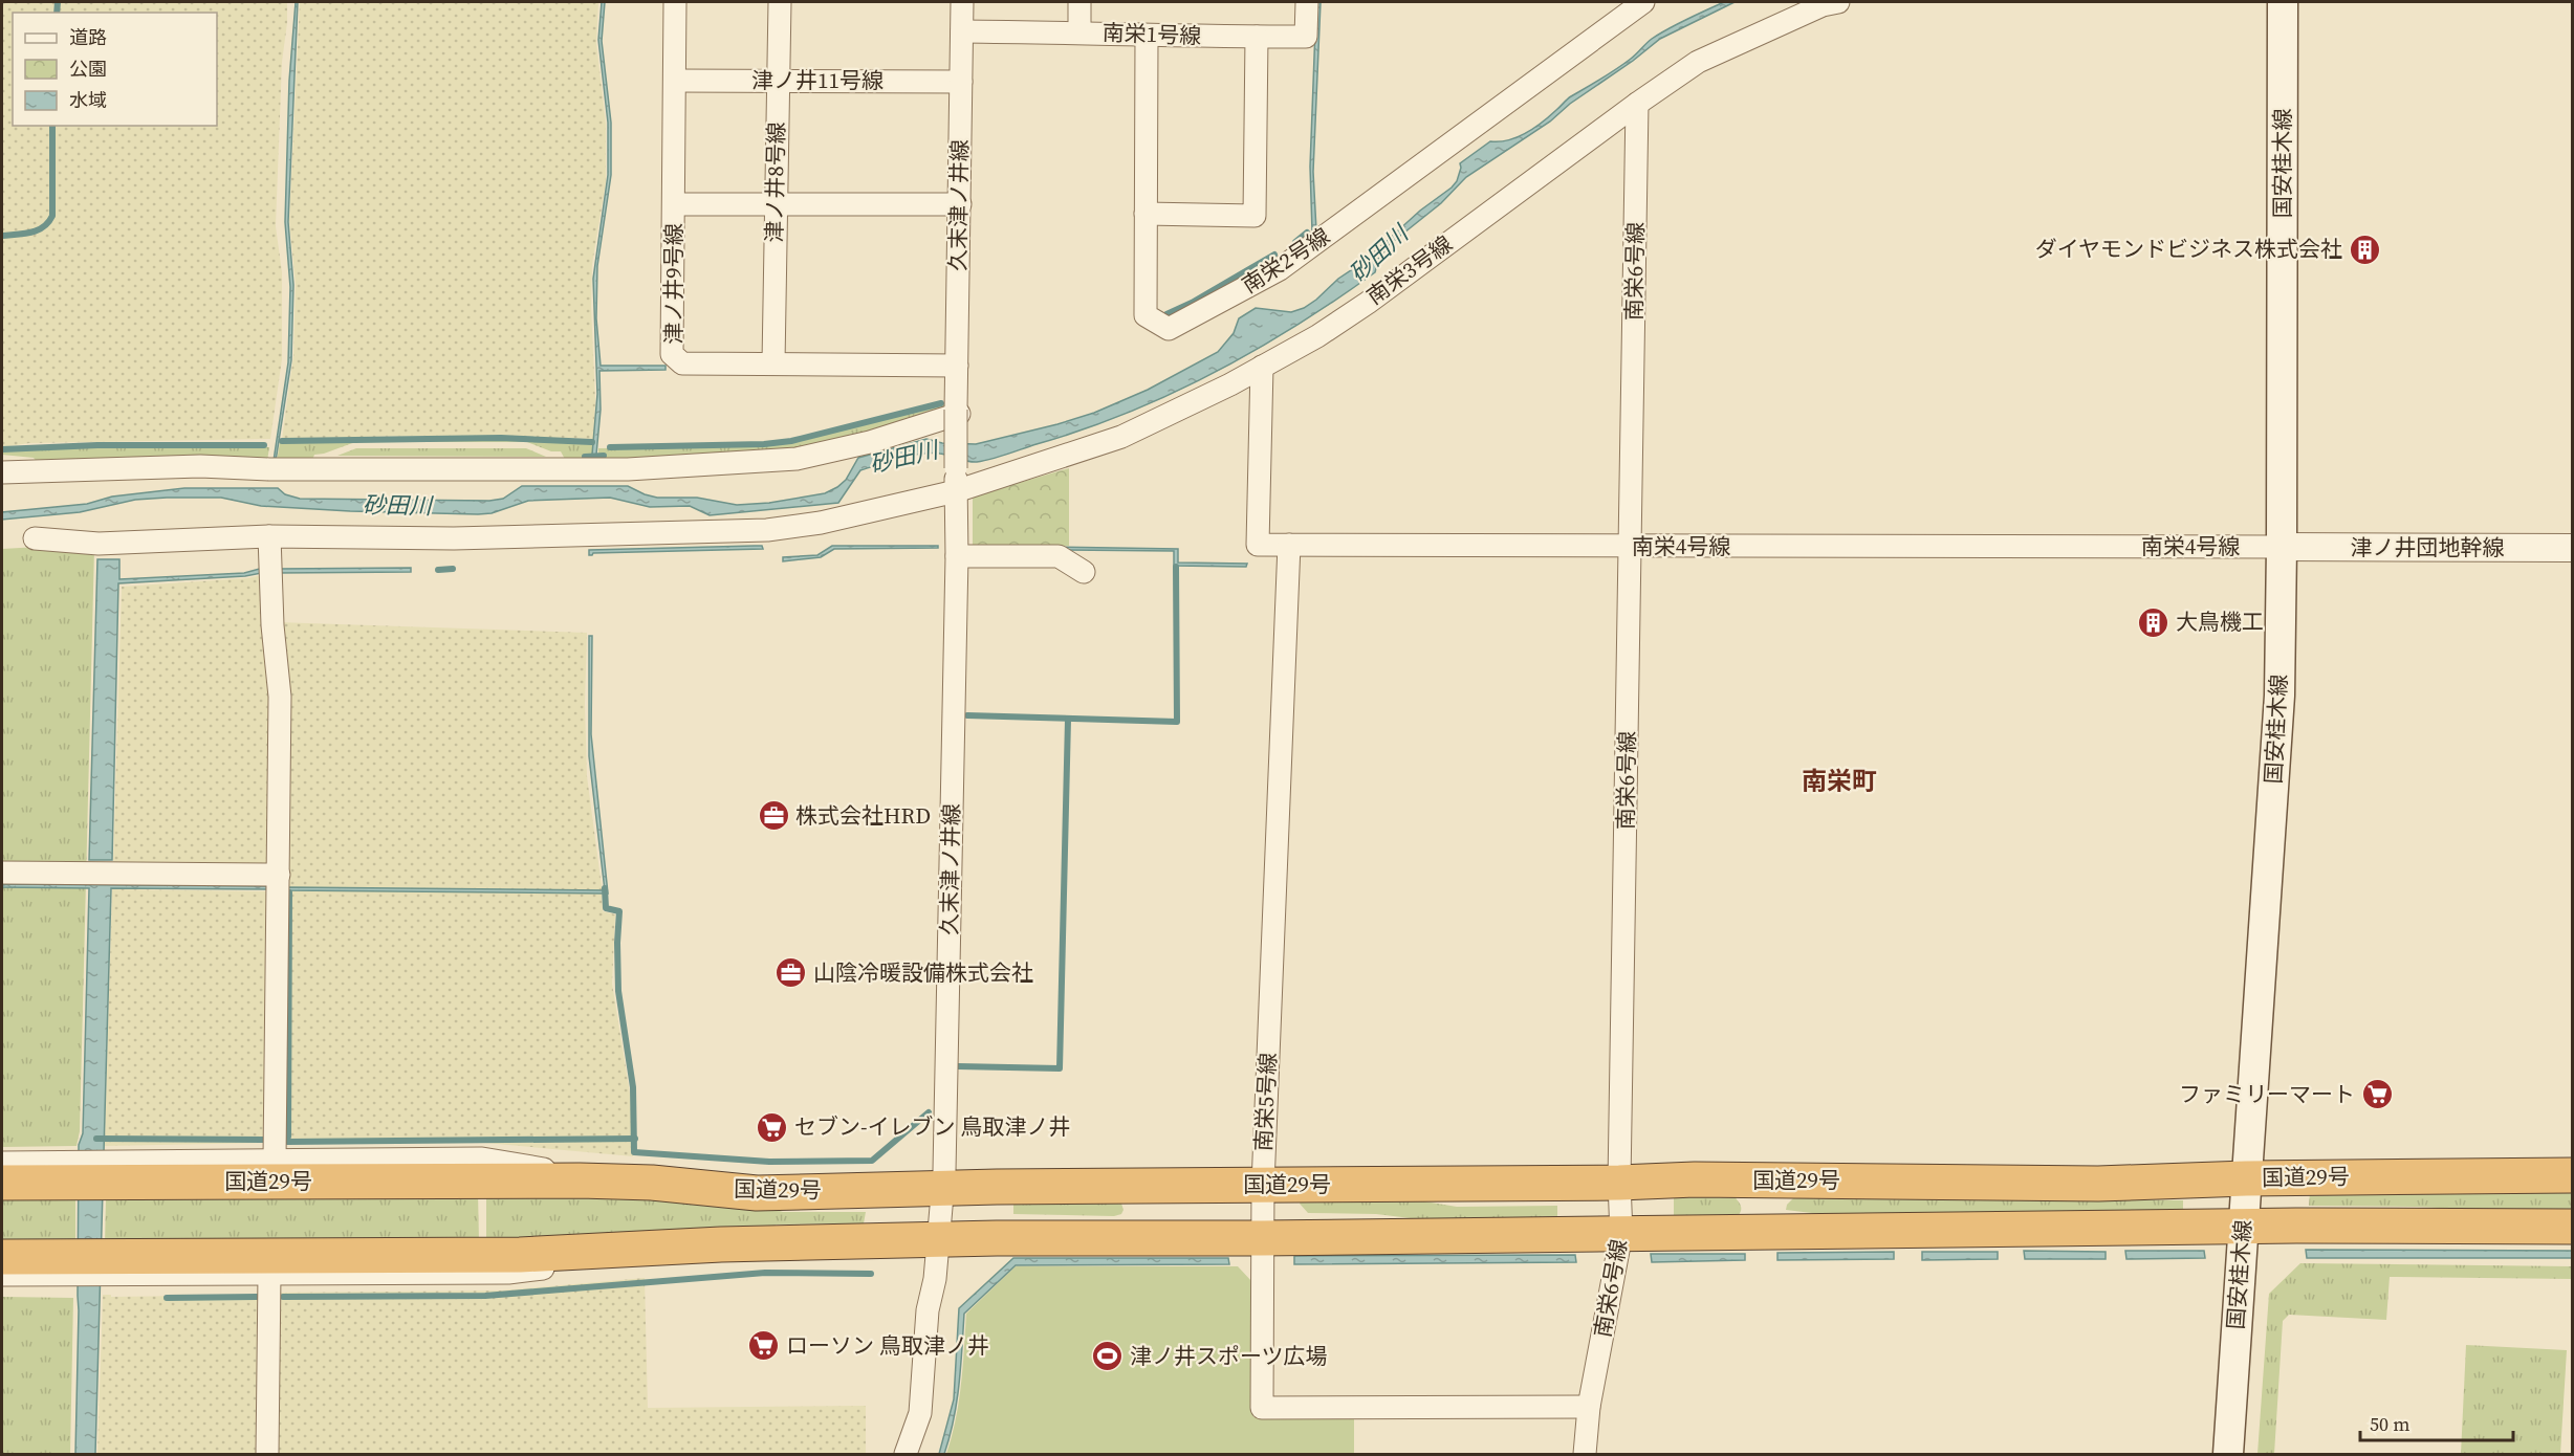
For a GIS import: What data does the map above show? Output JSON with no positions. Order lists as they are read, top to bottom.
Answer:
{
  "streets": {
    "highway": ["国道29号"],
    "main road": ["国安桂木線"],
    "street": [
      "南栄1号線",
      "津ノ井11号線",
      "津ノ井8号線",
      "久末津ノ井線",
      "南栄2号線",
      "南栄3号線",
      "南栄6号線",
      "津ノ井9号線",
      "南栄4号線",
      "津ノ井団地幹線",
      "南栄5号線"
    ]
  },
  "crossings": [
    ["南栄1号線", "久末津ノ井線"],
    ["南栄1号線", "南栄2号線"],
    ["津ノ井11号線", "津ノ井8号線"],
    ["津ノ井11号線", "久末津ノ井線"],
    ["津ノ井11号線", "津ノ井9号線"],
    ["国安桂木線", "南栄4号線"],
    ["国安桂木線", "津ノ井団地幹線"],
    ["国安桂木線", "国道29号"],
    ["津ノ井8号線", "津ノ井9号線"],
    ["久末津ノ井線", "南栄3号線"],
    ["久末津ノ井線", "津ノ井9号線"],
    ["久末津ノ井線", "国道29号"],
    ["南栄3号線", "南栄6号線"],
    ["南栄3号線", "南栄4号線"],
    ["南栄6号線", "南栄4号線"],
    ["南栄6号線", "南栄5号線"],
    ["南栄6号線", "国道29号"],
    ["南栄4号線", "津ノ井団地幹線"],
    ["南栄4号線", "南栄5号線"],
    ["南栄5号線", "国道29号"]
  ],
  "districts": ["南栄町"],
  "water": ["砂田川"],
  "places": {
    "building": ["ダイヤモンドビジネス株式会社", "大鳥機工"],
    "office": ["株式会社HRD", "山陰冷暖設備株式会社"],
    "supermarket": ["ファミリーマート", "セブン-イレブン 鳥取津ノ井", "ローソン 鳥取津ノ井"],
    "sports": ["津ノ井スポーツ広場"]
  },
  "legend": ["道路", "公園", "水域"],
  "scale_bar": "50 m"
}
